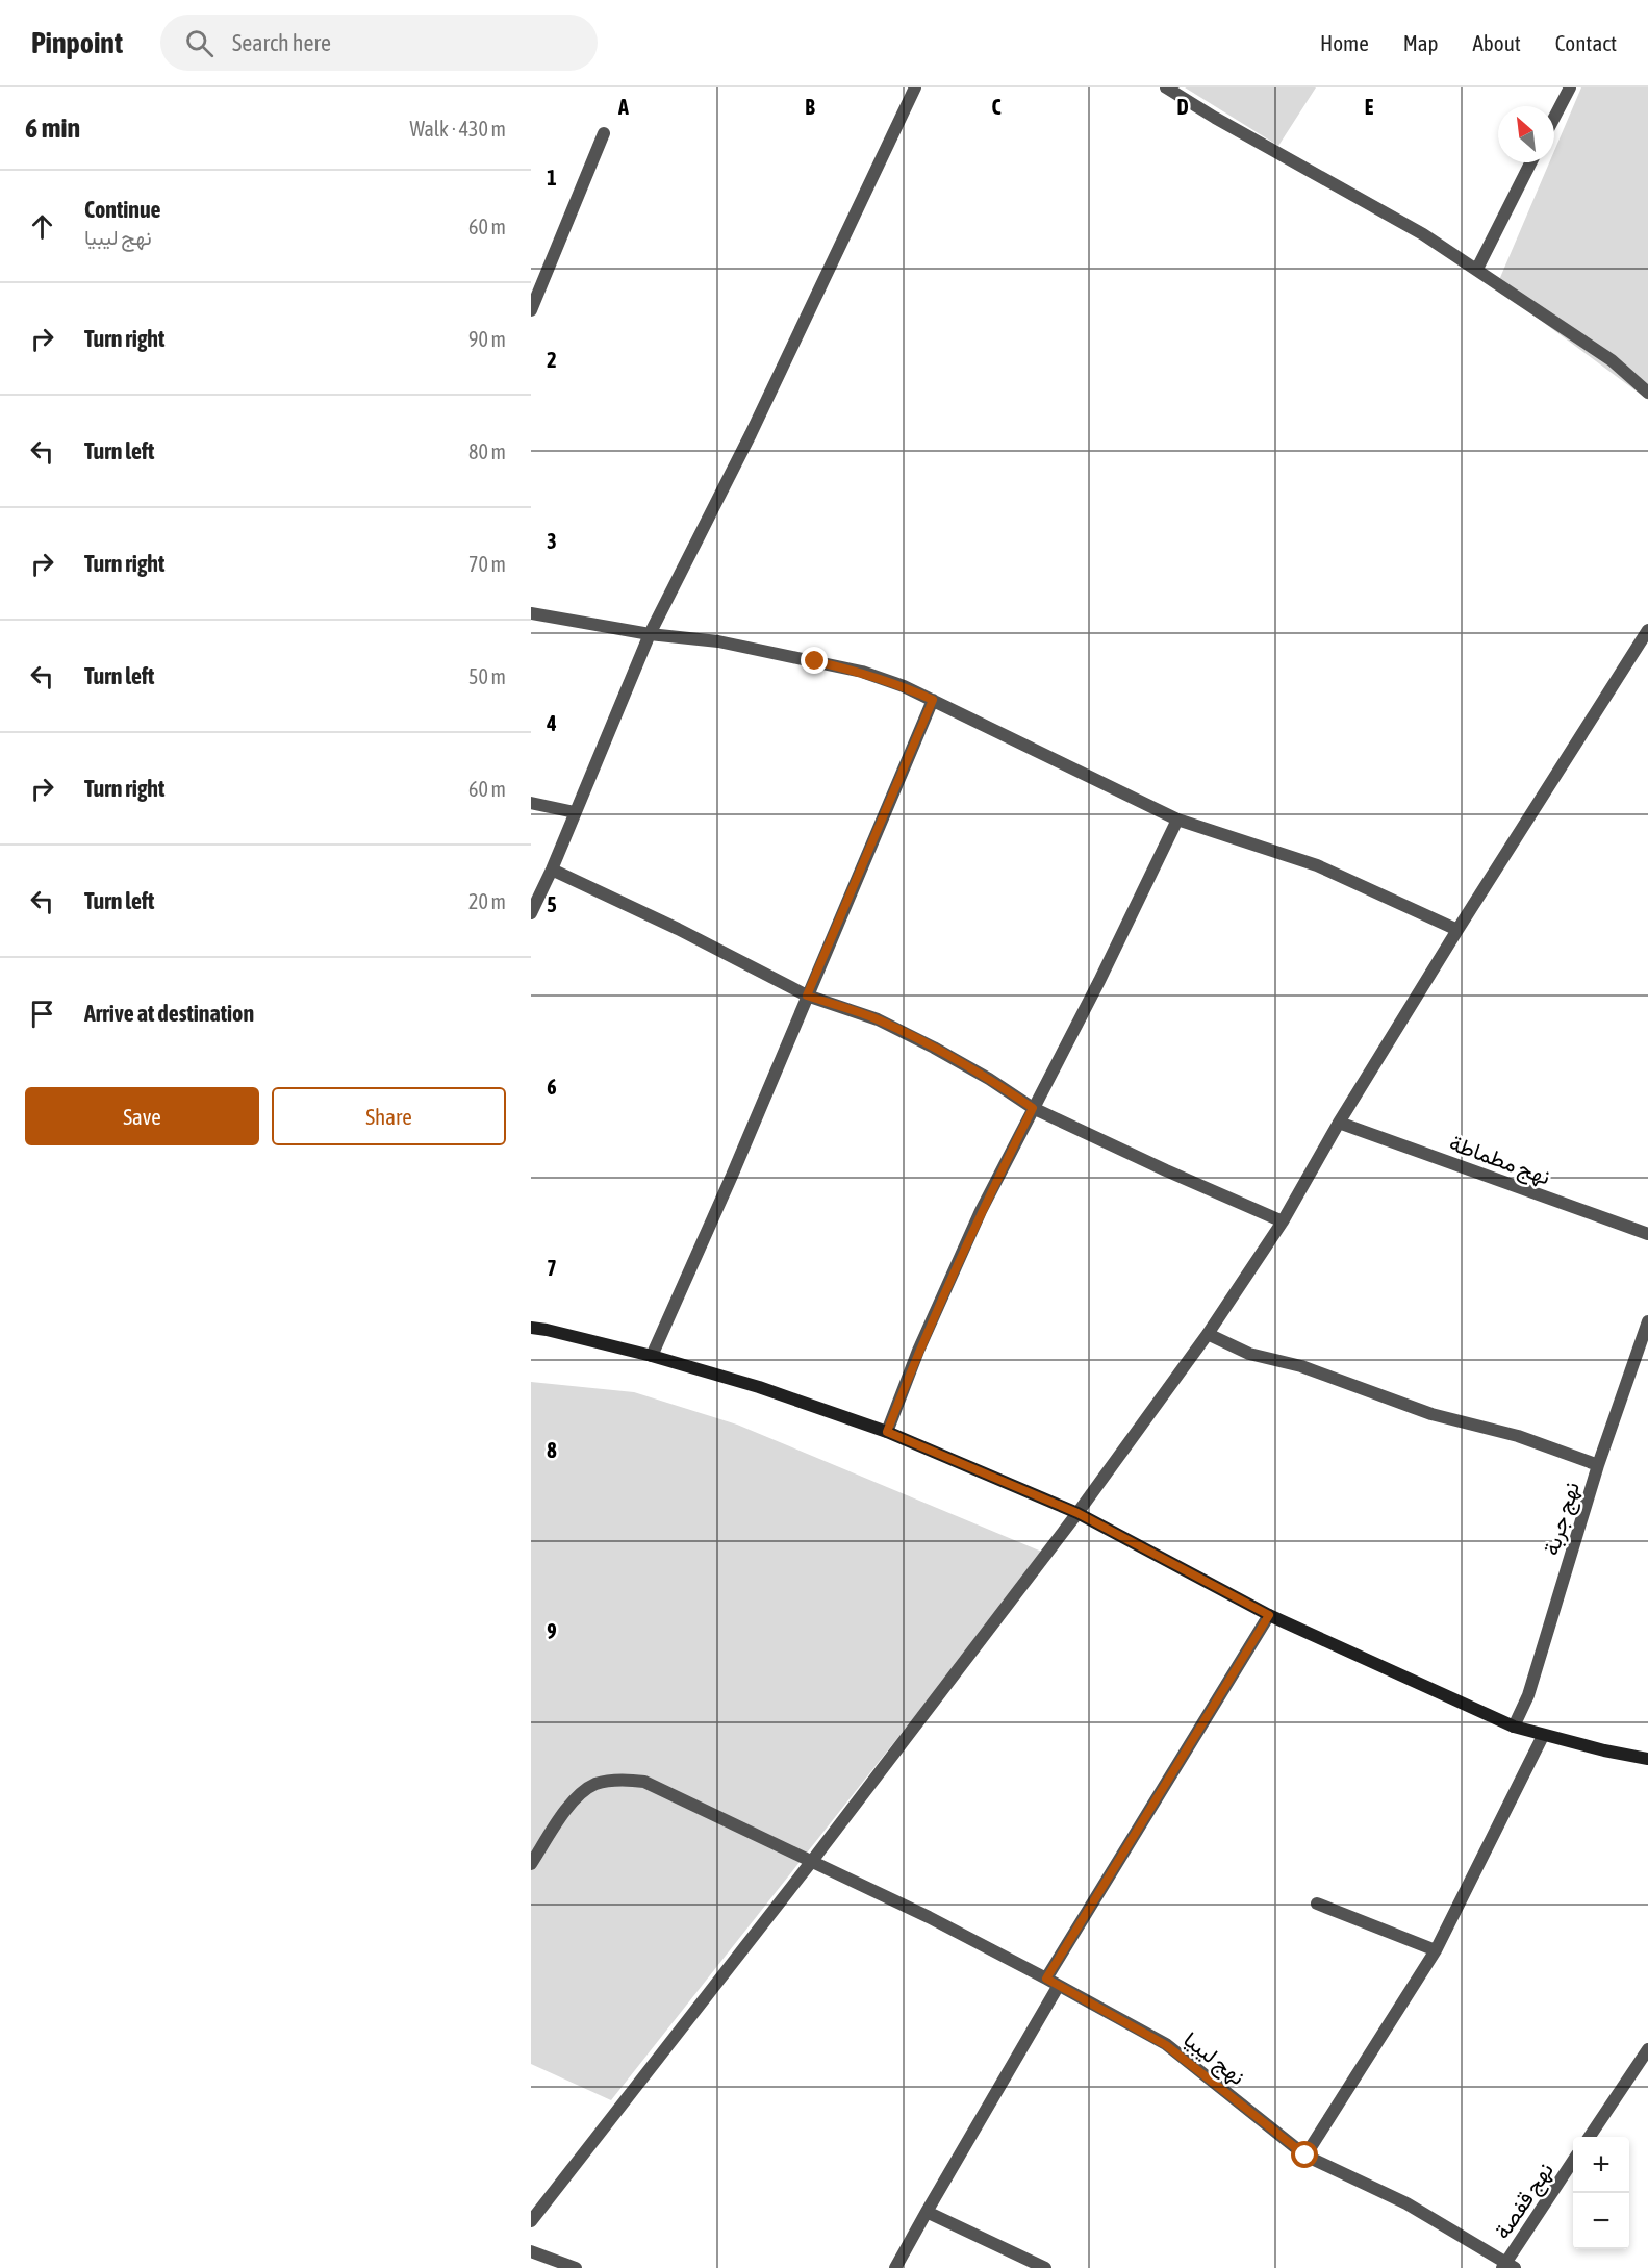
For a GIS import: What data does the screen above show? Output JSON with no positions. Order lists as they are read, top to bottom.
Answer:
{
  "streets": {
    "street": [
      "نهج مطماطة",
      "نهج جربة",
      "نهج ليبيا",
      "نهج قفصة"
    ]
  },
  "crossings": [
    ["نهج ليبيا", "نهج قفصة"]
  ],
  "north": "top left",
  "page": {
    "header": "Pinpoint",
    "search": "Search here",
    "nav": [
      "Home",
      "Map",
      "About",
      "Contact"
    ],
    "heading": ["6 min", "Walk · 430 m"],
    "list": [
      ["Continue", "نهج ليبيا", "60 m"],
      ["Turn right", "90 m"],
      ["Turn left", "80 m"],
      ["Turn right", "70 m"],
      ["Turn left", "50 m"],
      ["Turn right", "60 m"],
      ["Turn left", "20 m"],
      "Arrive at destination"
    ],
    "buttons": ["Save", "Share"],
    "map_buttons": ["+", "−"]
  },
  "grid": {
    "columns": [
      "A",
      "B",
      "C",
      "D",
      "E"
    ],
    "rows": [
      "1",
      "2",
      "3",
      "4",
      "5",
      "6",
      "7",
      "8",
      "9"
    ]
  }
}
